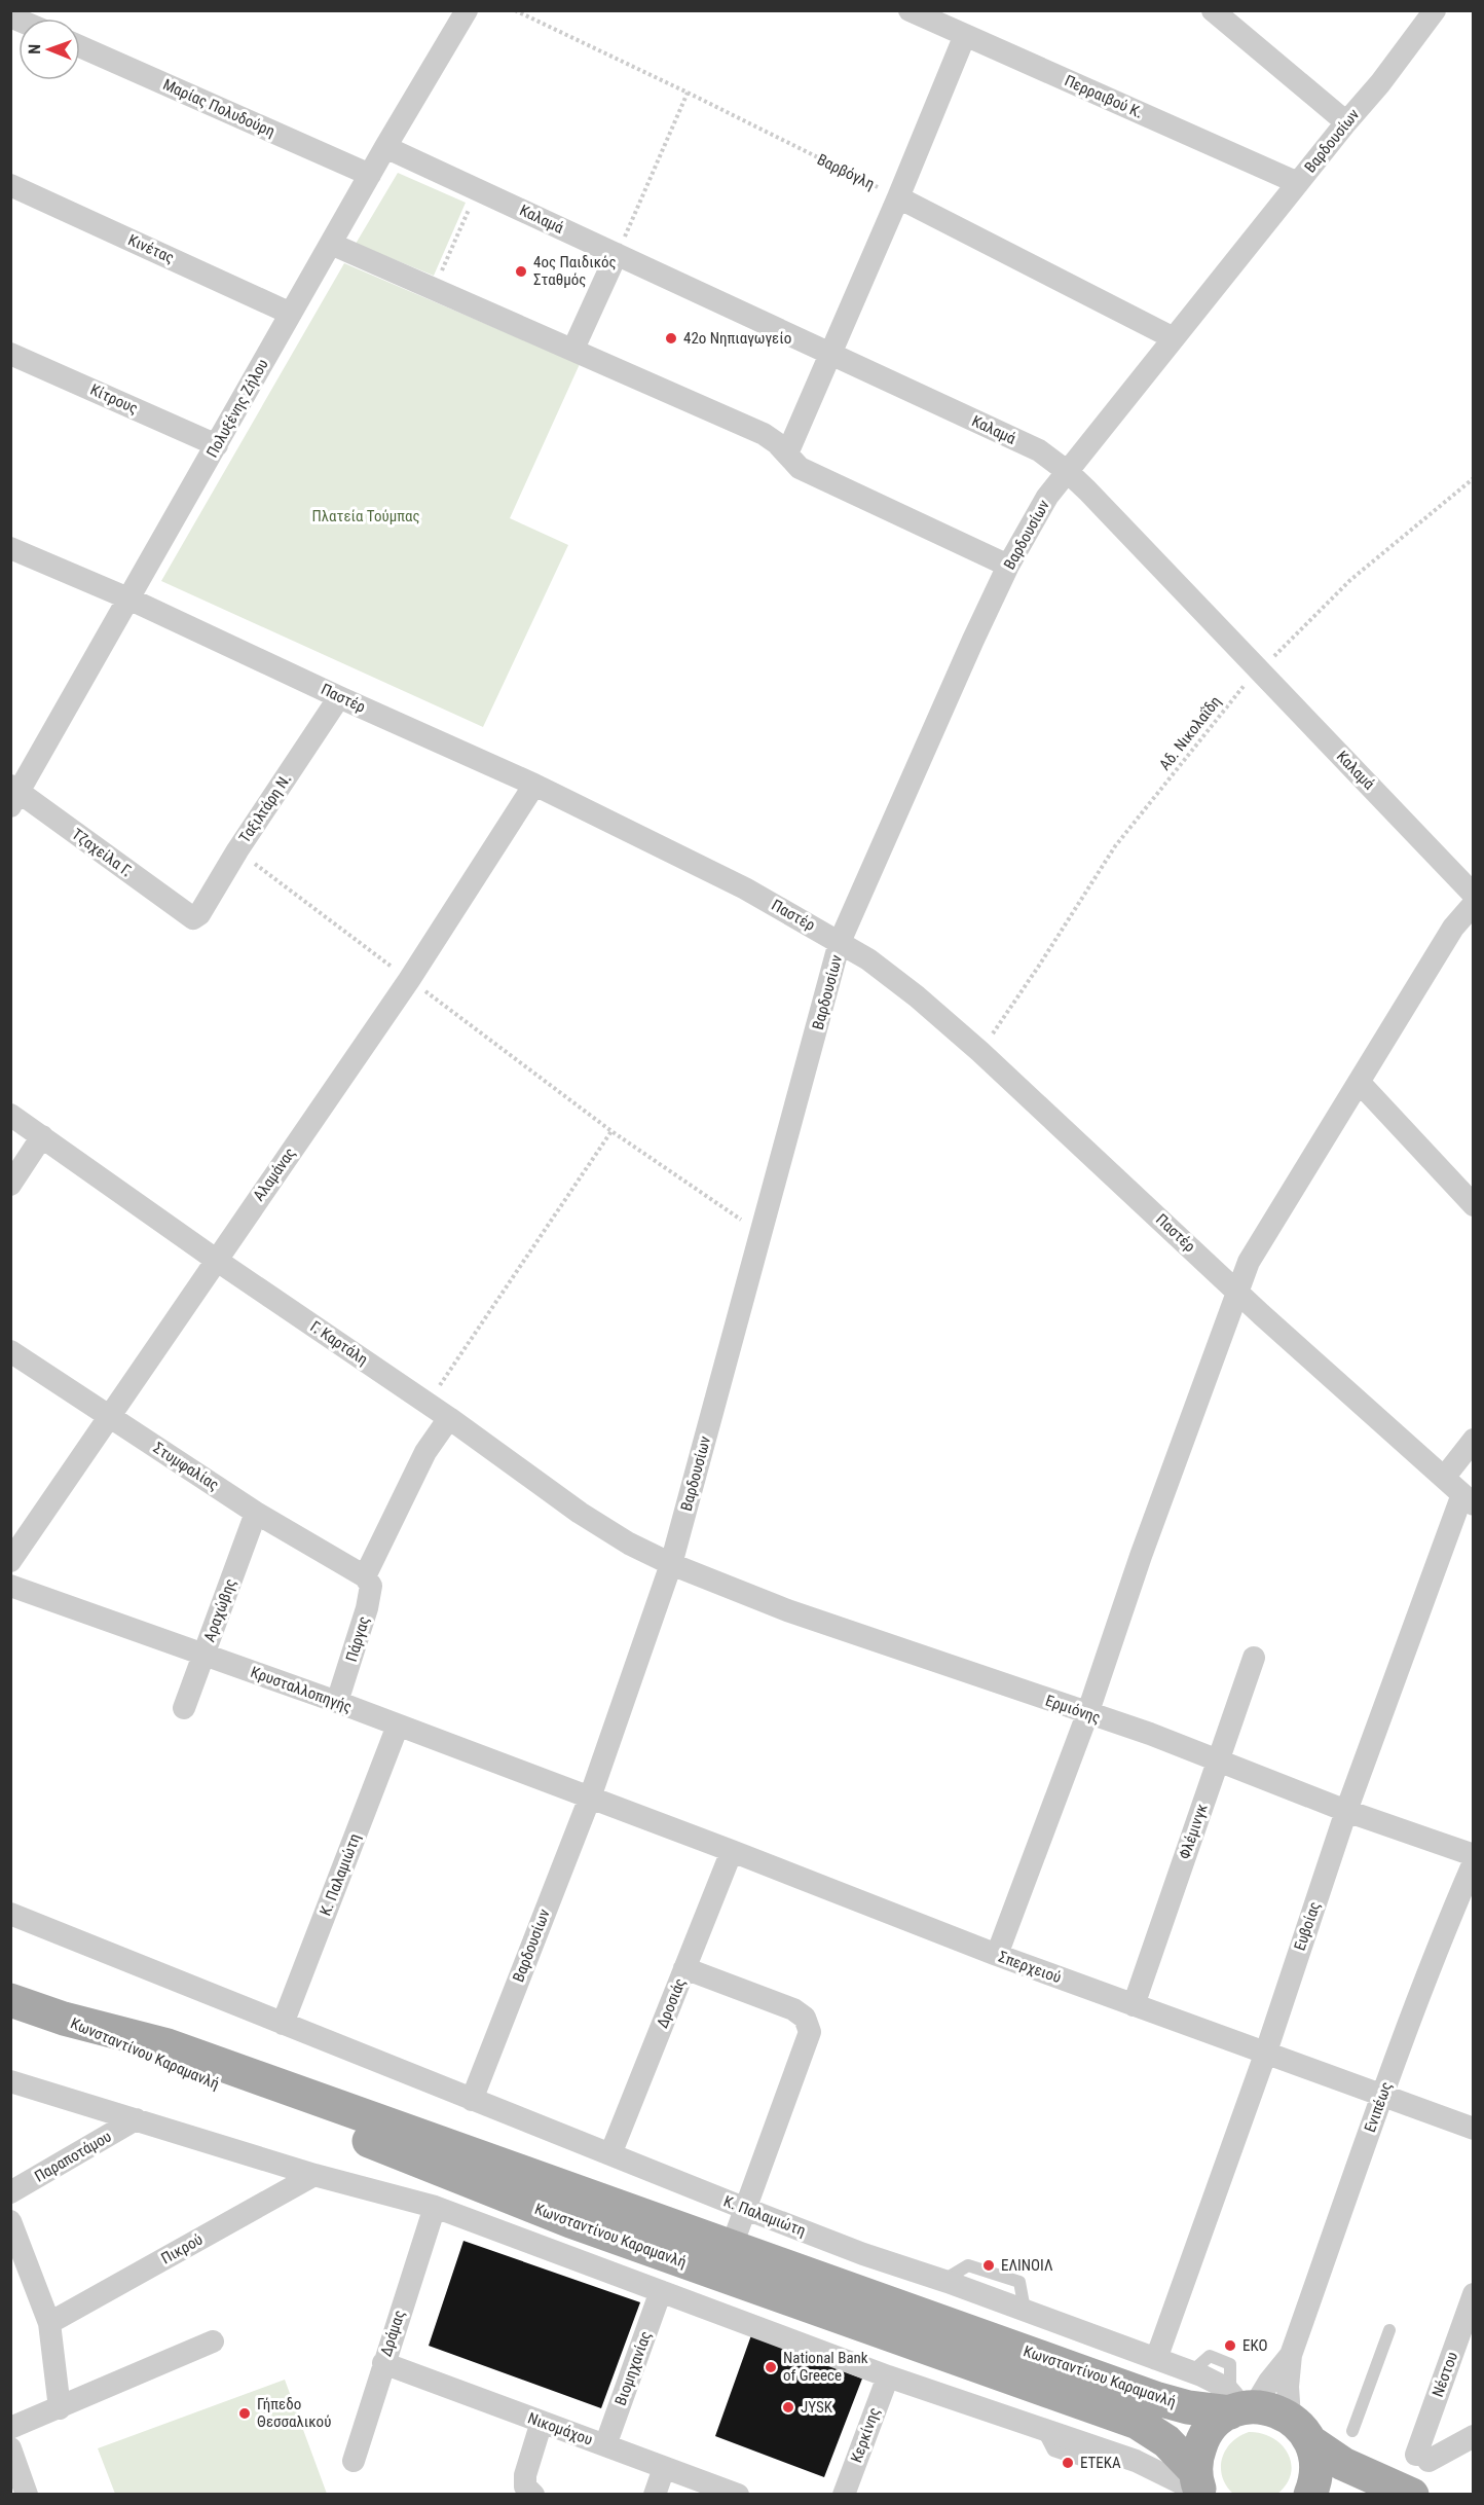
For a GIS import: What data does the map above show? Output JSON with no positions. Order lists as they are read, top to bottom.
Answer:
{
  "streets": {
    "main road": ["Κωνσταντίνου Καραμανλή"],
    "street": [
      "Περραιβού Κ.",
      "Μαρίας Πολυδούρη",
      "Βαρδουσίων",
      "Καλαμά",
      "Κινέτας",
      "Κίτρους",
      "Πολυξένης Ζήλου",
      "Παστέρ",
      "Ταξιλτάρη Ν.",
      "Τζαχείλα Γ.",
      "Αλαμάνας",
      "Γ. Καρτάλη",
      "Στυμφαλίας",
      "Αραχώβης",
      "Πάργας",
      "Κρυσταλλοπηγής",
      "Ερμιόνης",
      "Φλέμινγκ",
      "Κ. Παλαμιώτη",
      "Ευβοίας",
      "Σπερχειού",
      "Δροσιάς",
      "Ενιπέως",
      "Παραποτάμου",
      "Πικρού",
      "Δράμας",
      "Βιομηχανίας",
      "Νέστου",
      "Νικομάχου",
      "Κερκίνης"
    ],
    "path": ["Βαρβόγλη", "Αδ. Νικολαΐδη"]
  },
  "crossings": [
    ["Περραιβού Κ.", "Βαρδουσίων"],
    ["Μαρίας Πολυδούρη", "Πολυξένης Ζήλου"],
    ["Βαρδουσίων", "Καλαμά"],
    ["Βαρδουσίων", "Παστέρ"],
    ["Βαρδουσίων", "Γ. Καρτάλη"],
    ["Βαρδουσίων", "Κρυσταλλοπηγής"],
    ["Βαρδουσίων", "Ερμιόνης"],
    ["Βαρδουσίων", "Κ. Παλαμιώτη"],
    ["Βαρδουσίων", "Σπερχειού"],
    ["Καλαμά", "Πολυξένης Ζήλου"],
    ["Καλαμά", "Αδ. Νικολαΐδη"],
    ["Κινέτας", "Πολυξένης Ζήλου"],
    ["Κίτρους", "Πολυξένης Ζήλου"],
    ["Πολυξένης Ζήλου", "Παστέρ"],
    ["Πολυξένης Ζήλου", "Τζαχείλα Γ."],
    ["Παστέρ", "Αδ. Νικολαΐδη"],
    ["Παστέρ", "Ταξιλτάρη Ν."],
    ["Παστέρ", "Αλαμάνας"],
    ["Παστέρ", "Ευβοίας"],
    ["Ταξιλτάρη Ν.", "Τζαχείλα Γ."],
    ["Αλαμάνας", "Γ. Καρτάλη"],
    ["Αλαμάνας", "Στυμφαλίας"],
    ["Γ. Καρτάλη", "Ερμιόνης"],
    ["Στυμφαλίας", "Αραχώβης"],
    ["Στυμφαλίας", "Πάργας"],
    ["Αραχώβης", "Κρυσταλλοπηγής"],
    ["Πάργας", "Κρυσταλλοπηγής"],
    ["Κρυσταλλοπηγής", "Κ. Παλαμιώτη"],
    ["Κρυσταλλοπηγής", "Σπερχειού"],
    ["Ερμιόνης", "Φλέμινγκ"],
    ["Ερμιόνης", "Ευβοίας"],
    ["Φλέμινγκ", "Σπερχειού"],
    ["Κ. Παλαμιώτη", "Ευβοίας"],
    ["Κ. Παλαμιώτη", "Δροσιάς"],
    ["Κ. Παλαμιώτη", "Κωνσταντίνου Καραμανλή"],
    ["Κ. Παλαμιώτη", "Ενιπέως"],
    ["Ευβοίας", "Σπερχειού"],
    ["Σπερχειού", "Δροσιάς"],
    ["Σπερχειού", "Ενιπέως"],
    ["Κωνσταντίνου Καραμανλή", "Ενιπέως"],
    ["Δράμας", "Νικομάχου"],
    ["Βιομηχανίας", "Νικομάχου"]
  ],
  "parks": ["Πλατεία Τούμπας"],
  "places": [
    "4ος Παιδικός Σταθμός",
    "42ο Νηπιαγωγείο",
    "ΕΛΙΝΟΙΛ",
    "EKO",
    "National Bank of Greece",
    "JYSK",
    "Γήπεδο Θεσσαλικού",
    "ΕΤΕΚΑ"
  ],
  "north": "left"
}
